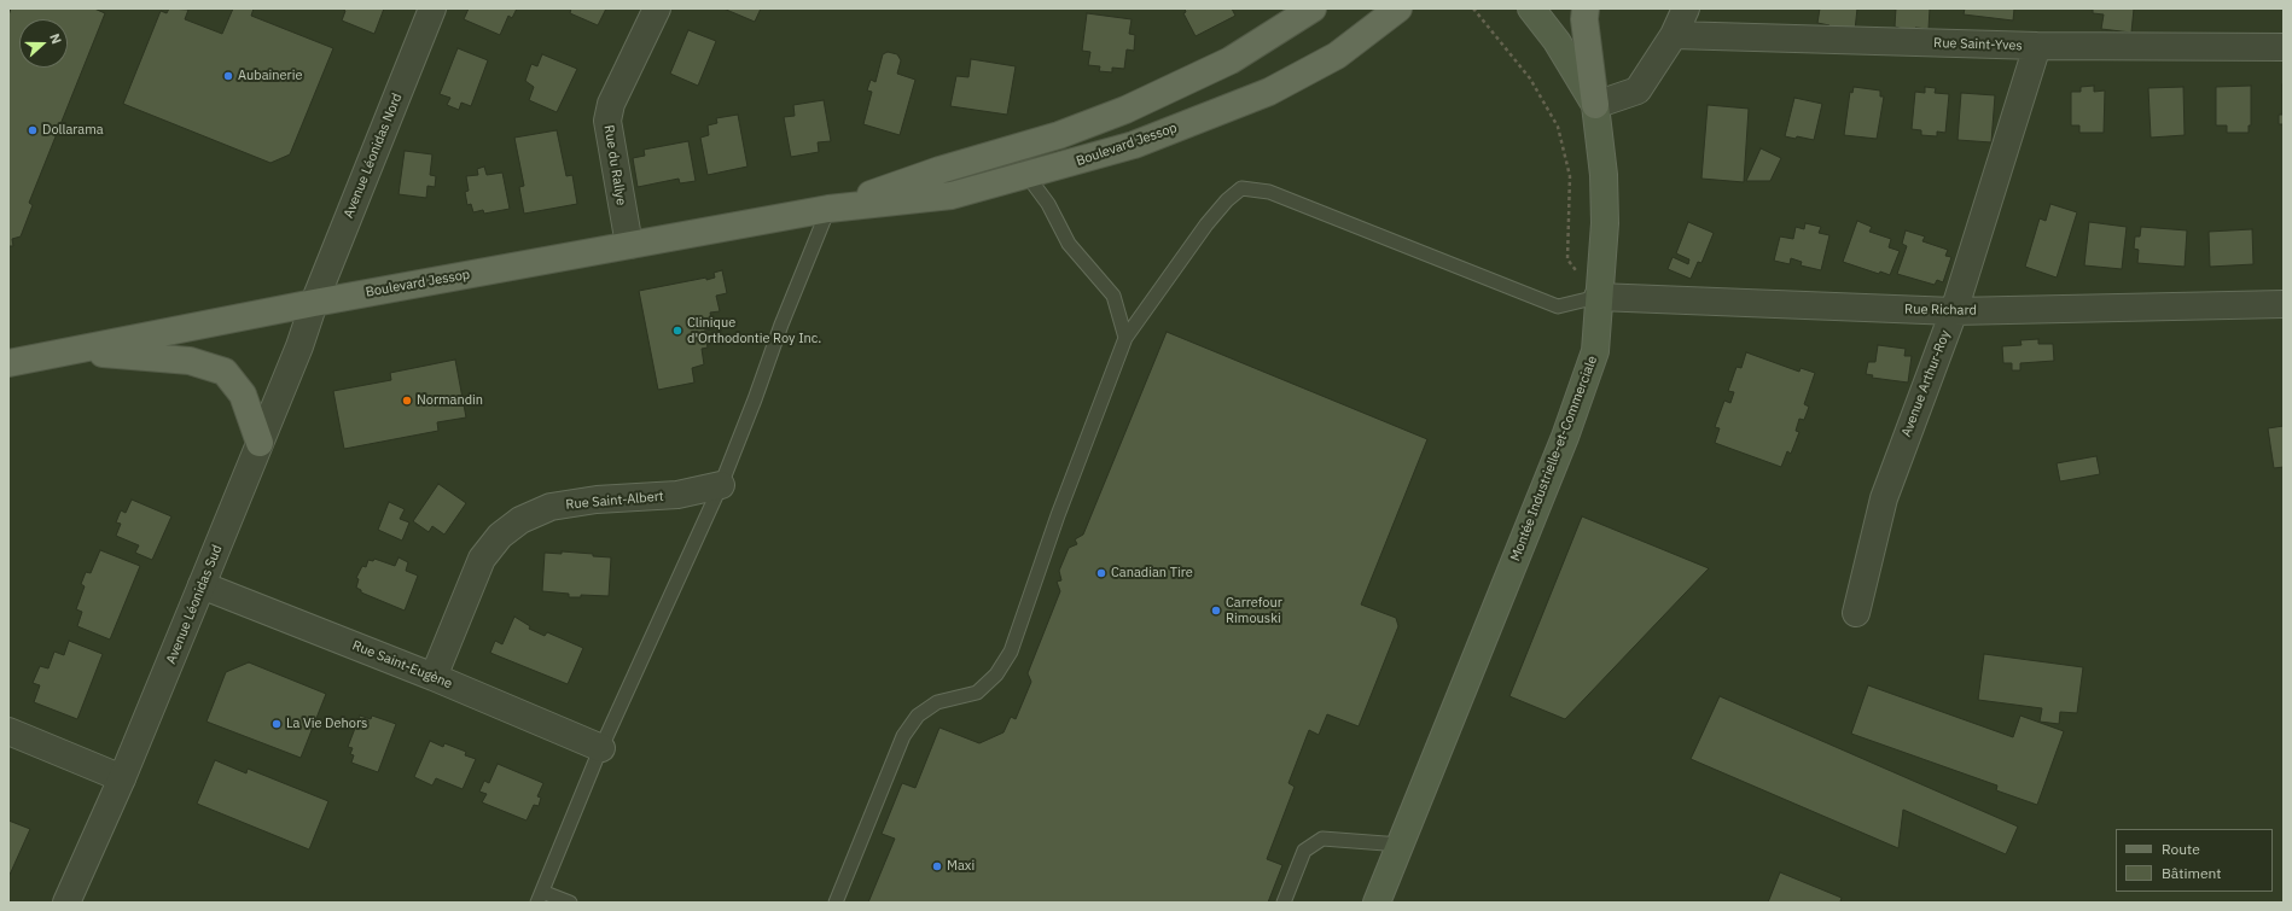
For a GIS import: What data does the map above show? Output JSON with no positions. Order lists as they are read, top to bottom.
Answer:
{
  "streets": {
    "main road": ["Boulevard Jessop", "Montée Industrielle-et-Commerciale"],
    "street": [
      "Rue Saint-Yves",
      "Avenue Léonidas Nord",
      "Rue du Rallye",
      "Rue Richard",
      "Avenue Arthur-Roy",
      "Rue Saint-Albert",
      "Avenue Léonidas Sud",
      "Rue Saint-Eugène"
    ]
  },
  "crossings": [
    ["Rue Saint-Yves", "Avenue Arthur-Roy"],
    ["Boulevard Jessop", "Avenue Léonidas Nord"],
    ["Boulevard Jessop", "Rue du Rallye"],
    ["Boulevard Jessop", "Avenue Léonidas Sud"],
    ["Avenue Léonidas Nord", "Avenue Léonidas Sud"],
    ["Rue Richard", "Avenue Arthur-Roy"],
    ["Rue Richard", "Montée Industrielle-et-Commerciale"],
    ["Rue Saint-Albert", "Rue Saint-Eugène"],
    ["Avenue Léonidas Sud", "Rue Saint-Eugène"]
  ],
  "places": [
    "Aubainerie",
    "Dollarama",
    "Clinique d'Orthodontie Roy Inc.",
    "Normandin",
    "Canadian Tire",
    "Carrefour Rimouski",
    "La Vie Dehors",
    "Maxi"
  ],
  "legend": ["Route", "Bâtiment"],
  "north": "right"
}
